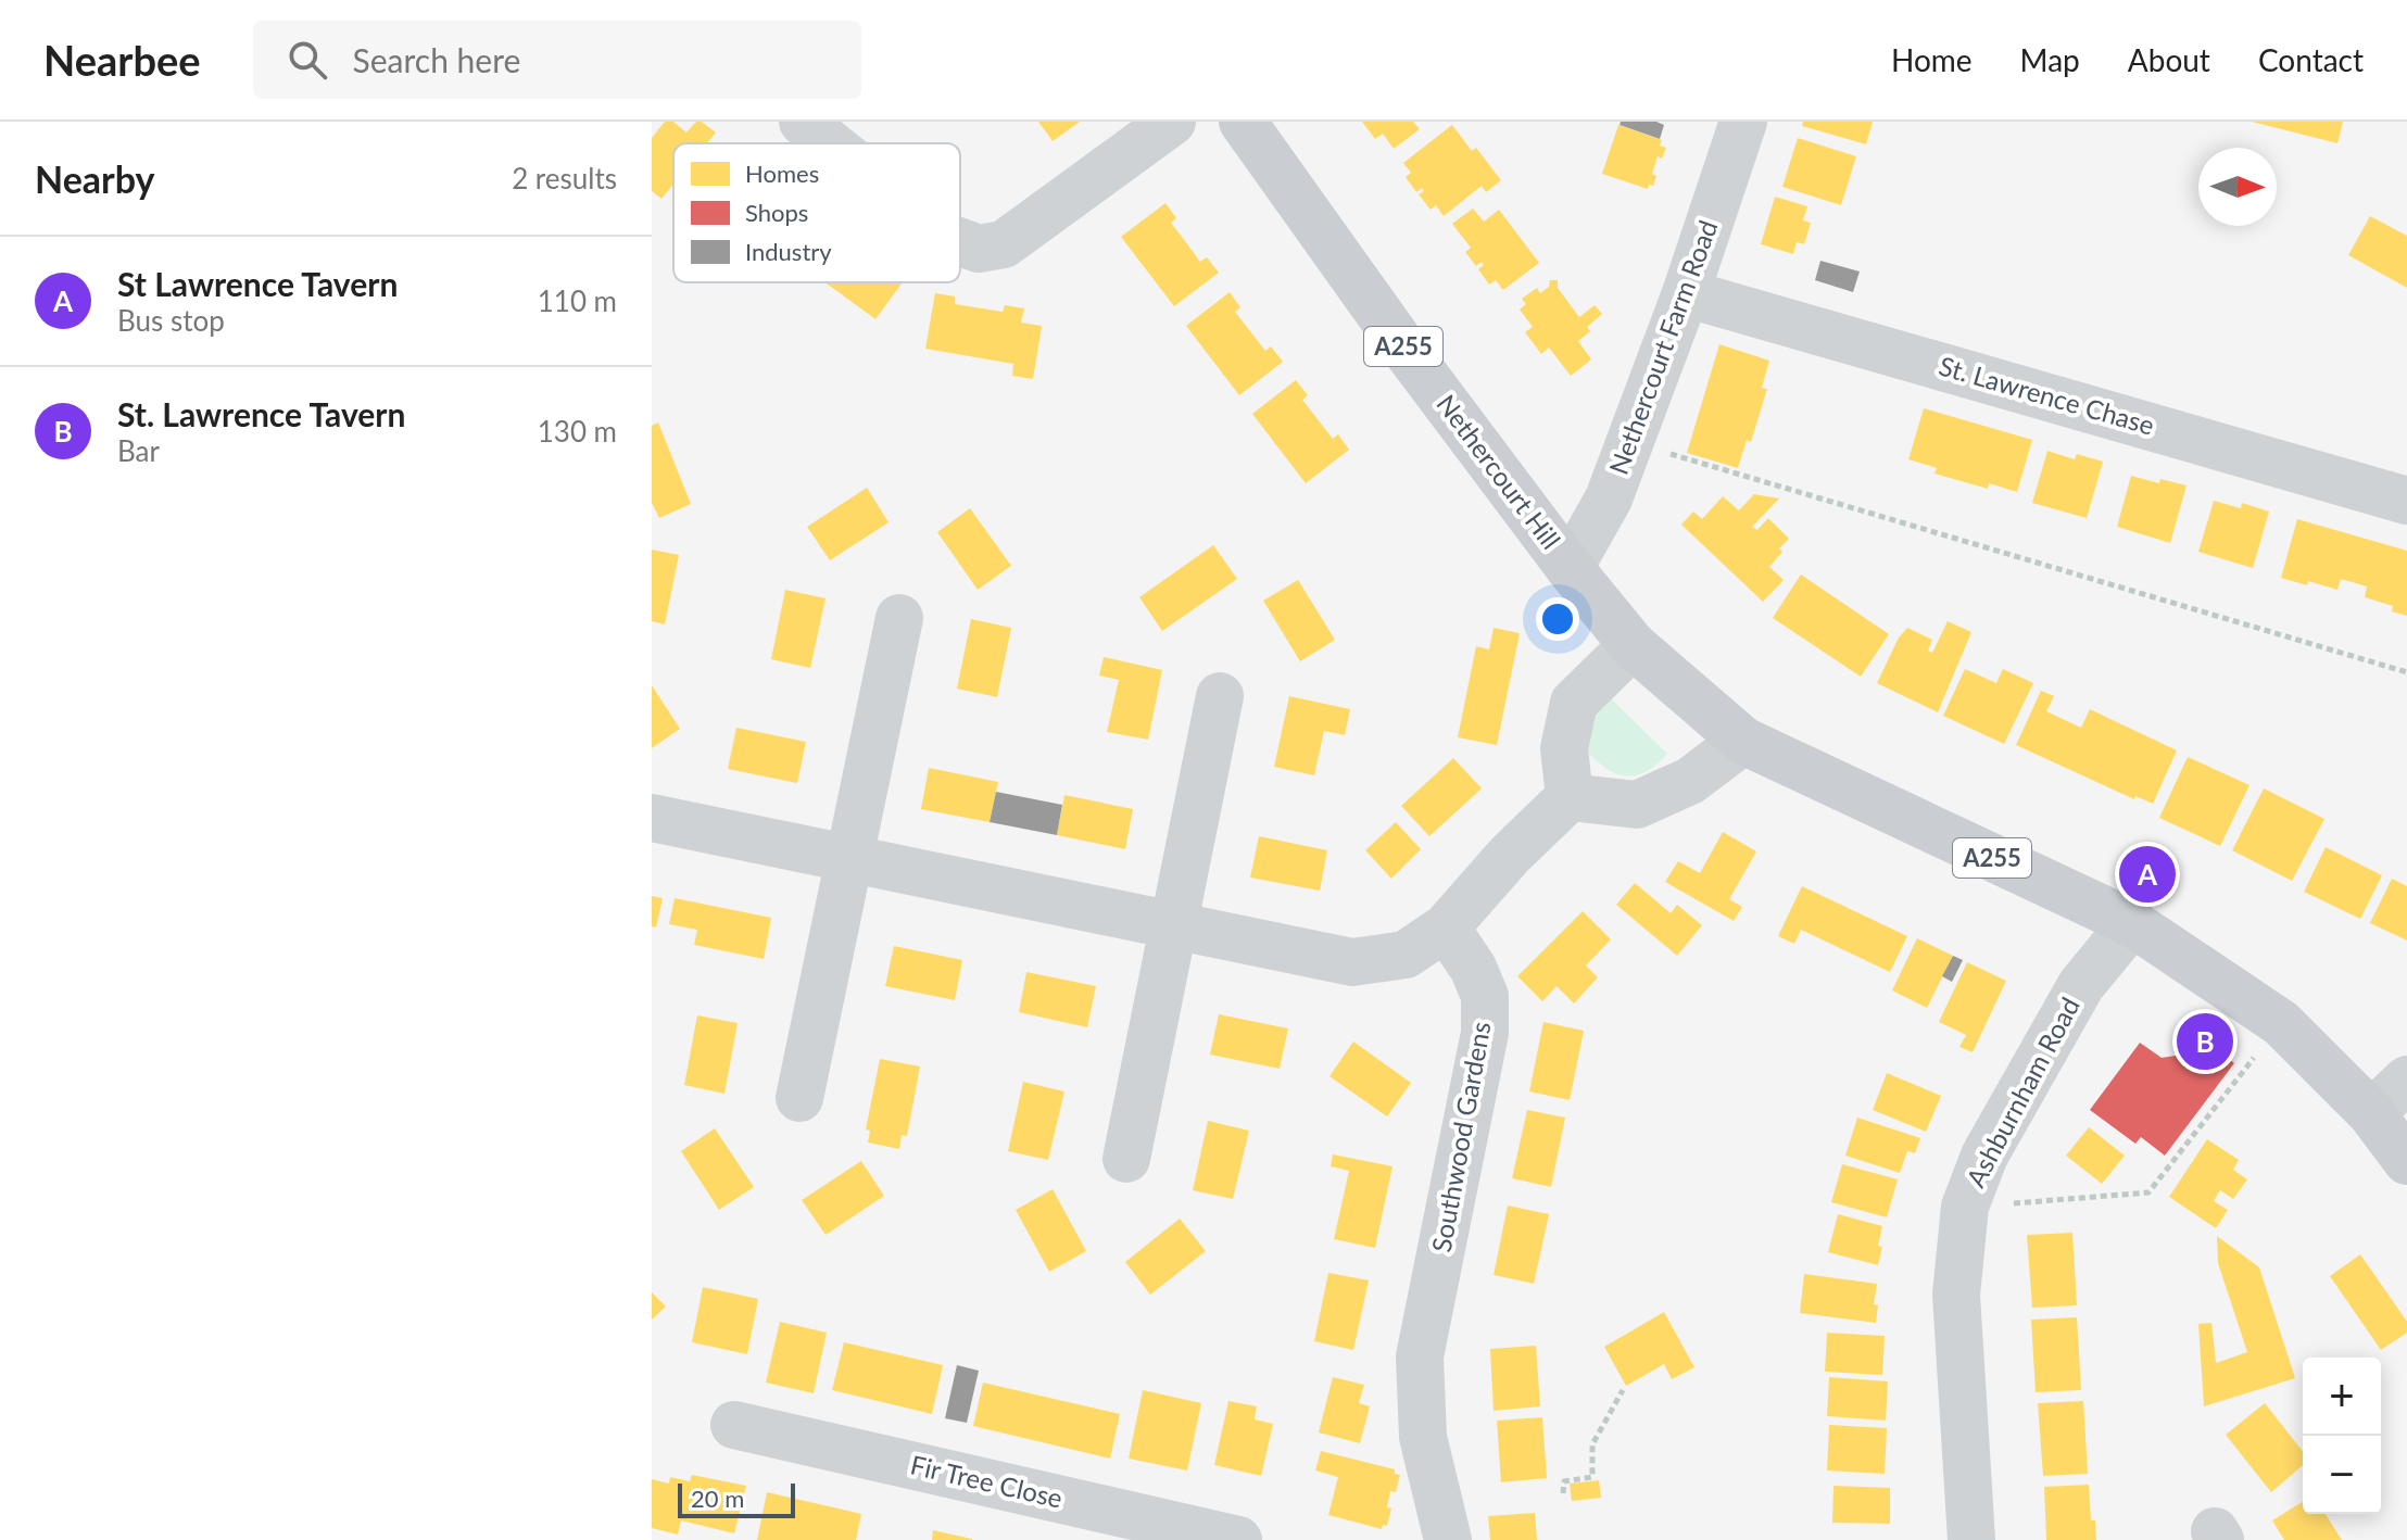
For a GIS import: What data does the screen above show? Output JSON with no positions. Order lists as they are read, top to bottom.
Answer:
{
  "streets": {
    "main road": ["A255", "Nethercourt Hill"],
    "street": [
      "Nethercourt Farm Road",
      "St. Lawrence Chase",
      "Ashburnham Road",
      "Southwood Gardens",
      "Fir Tree Close"
    ]
  },
  "crossings": [
    ["A255", "Nethercourt Farm Road"],
    ["A255", "Nethercourt Hill"],
    ["A255", "Ashburnham Road"],
    ["Nethercourt Farm Road", "St. Lawrence Chase"],
    ["Nethercourt Farm Road", "Nethercourt Hill"]
  ],
  "legend": ["Homes", "Shops", "Industry"],
  "scale_bar": "20 m",
  "north": "right",
  "page": {
    "header": "Nearbee",
    "search": "Search here",
    "nav": [
      "Home",
      "Map",
      "About",
      "Contact"
    ],
    "heading": ["Nearby", "2 results"],
    "list": [
      {
        "mark": "A",
        "name": "St Lawrence Tavern",
        "note": "Bus stop",
        "value": "110 m"
      },
      {
        "mark": "B",
        "name": "St. Lawrence Tavern",
        "note": "Bar",
        "value": "130 m"
      }
    ],
    "pins": ["A", "B"],
    "map_buttons": ["+", "−"],
    "scale": "20 m"
  }
}
